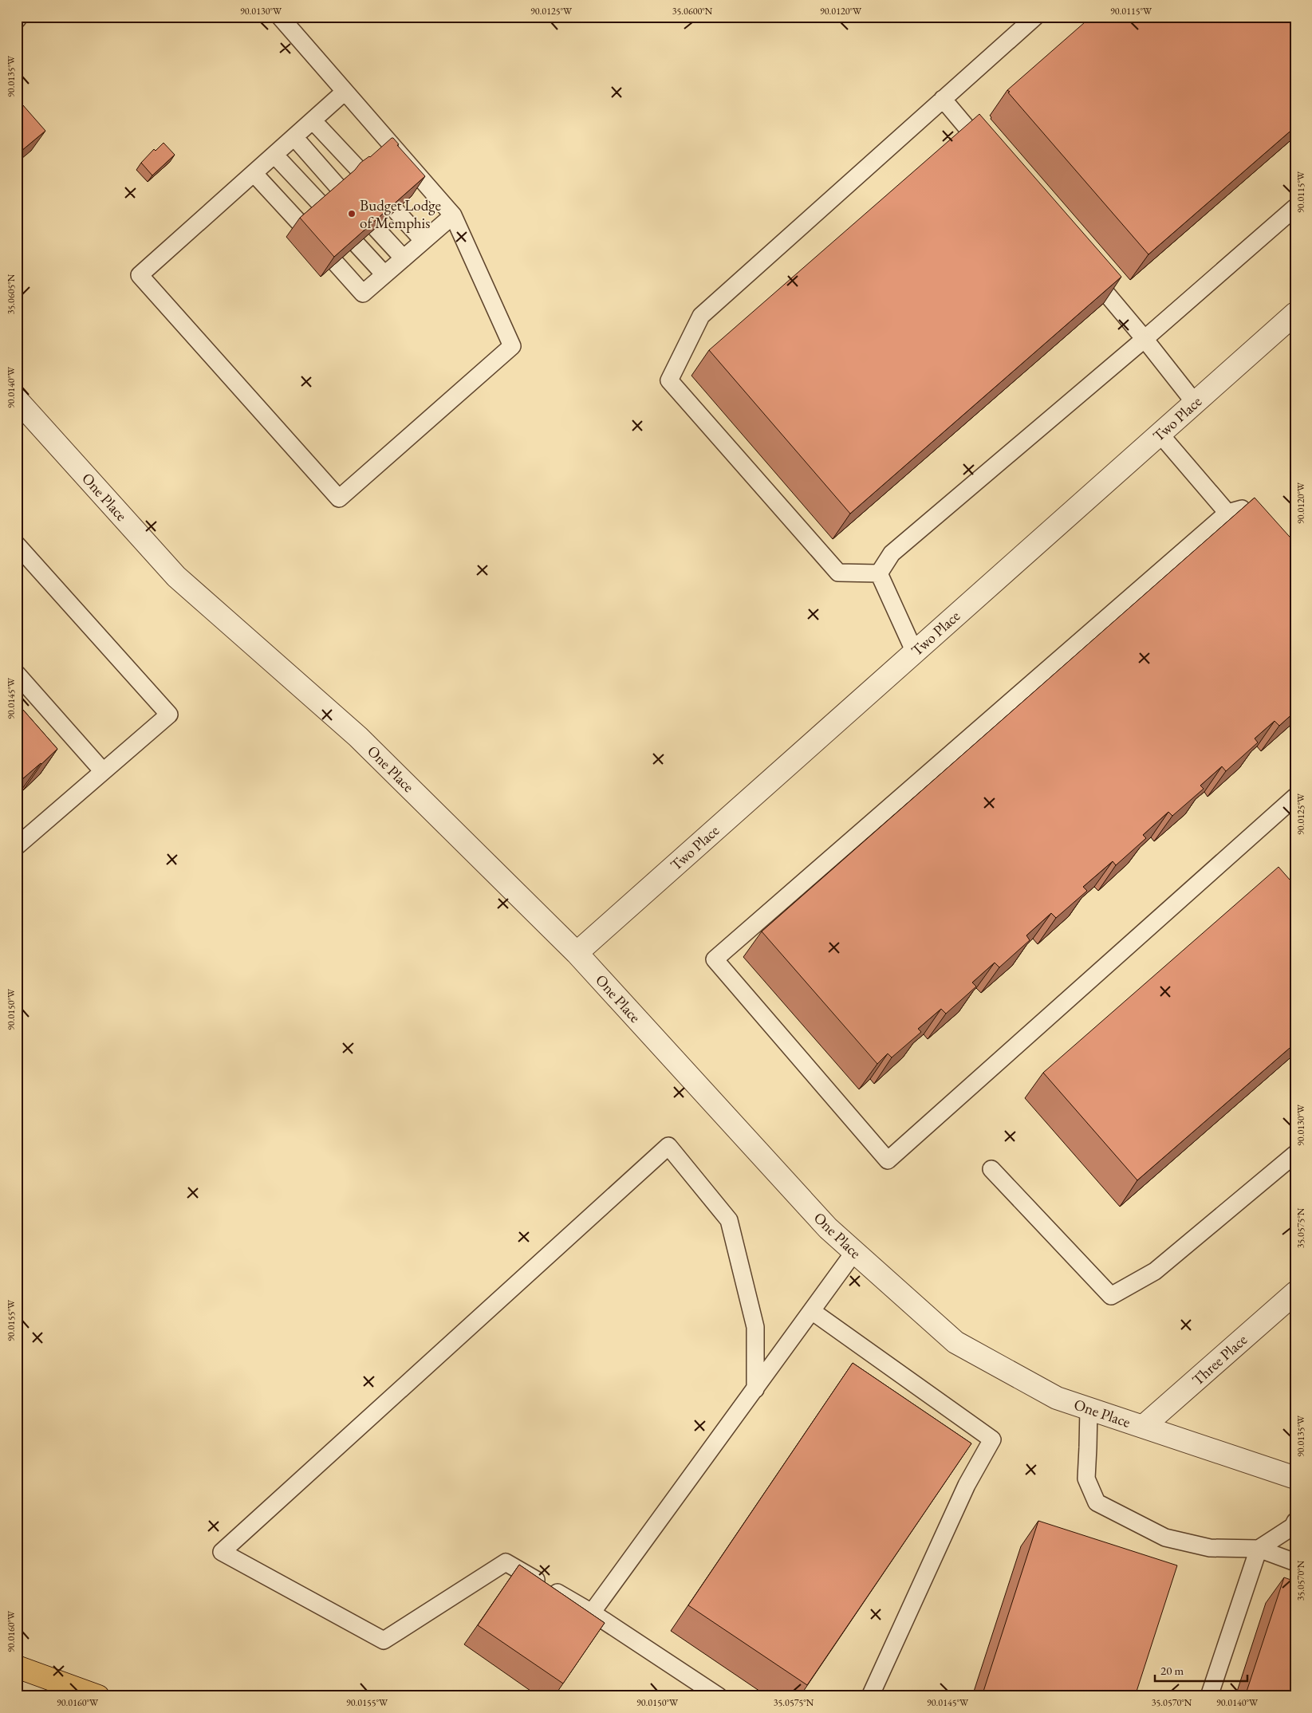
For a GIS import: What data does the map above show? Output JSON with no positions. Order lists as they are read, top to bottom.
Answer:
{
  "streets": {
    "street": ["Two Place", "One Place", "Three Place"]
  },
  "crossings": [
    ["Two Place", "One Place"],
    ["One Place", "Three Place"]
  ],
  "places": ["Budget Lodge of Memphis"],
  "scale_bar": "20 m",
  "coordinates": [
    "90.0130°W",
    "90.0125°W",
    "35.0600°N",
    "90.0120°W",
    "90.0115°W",
    "90.0135°W",
    "35.0605°N",
    "90.0140°W",
    "90.0145°W",
    "90.0150°W",
    "35.0575°N",
    "90.0155°W",
    "35.0570°N",
    "90.0160°W"
  ]
}
